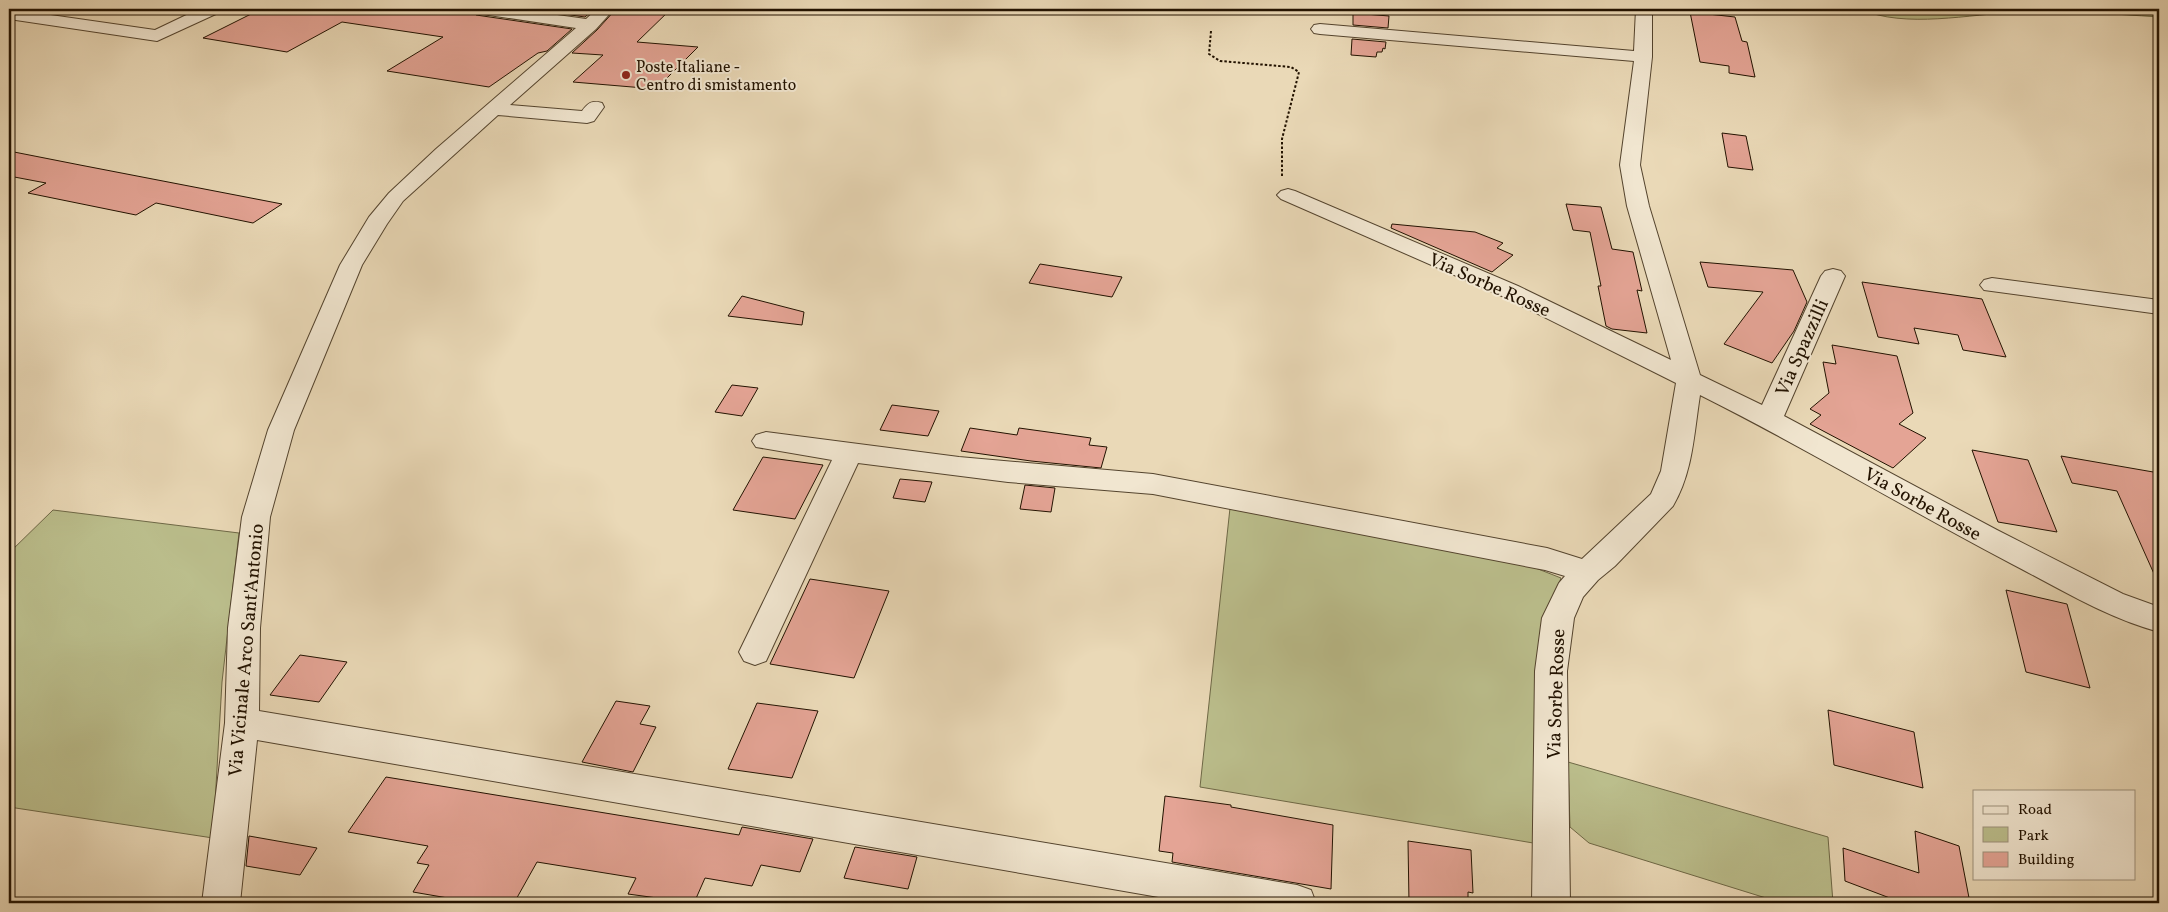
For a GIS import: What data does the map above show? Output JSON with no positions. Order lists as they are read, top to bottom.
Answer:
{
  "streets": {
    "street": ["Via Sorbe Rosse", "Via Spazzilli", "Via Vicinale Arco Sant'Antonio"]
  },
  "crossings": [
    ["Via Sorbe Rosse", "Via Spazzilli"]
  ],
  "places": ["Poste Italiane - Centro di smistamento"],
  "legend": ["Road", "Park", "Building"]
}
